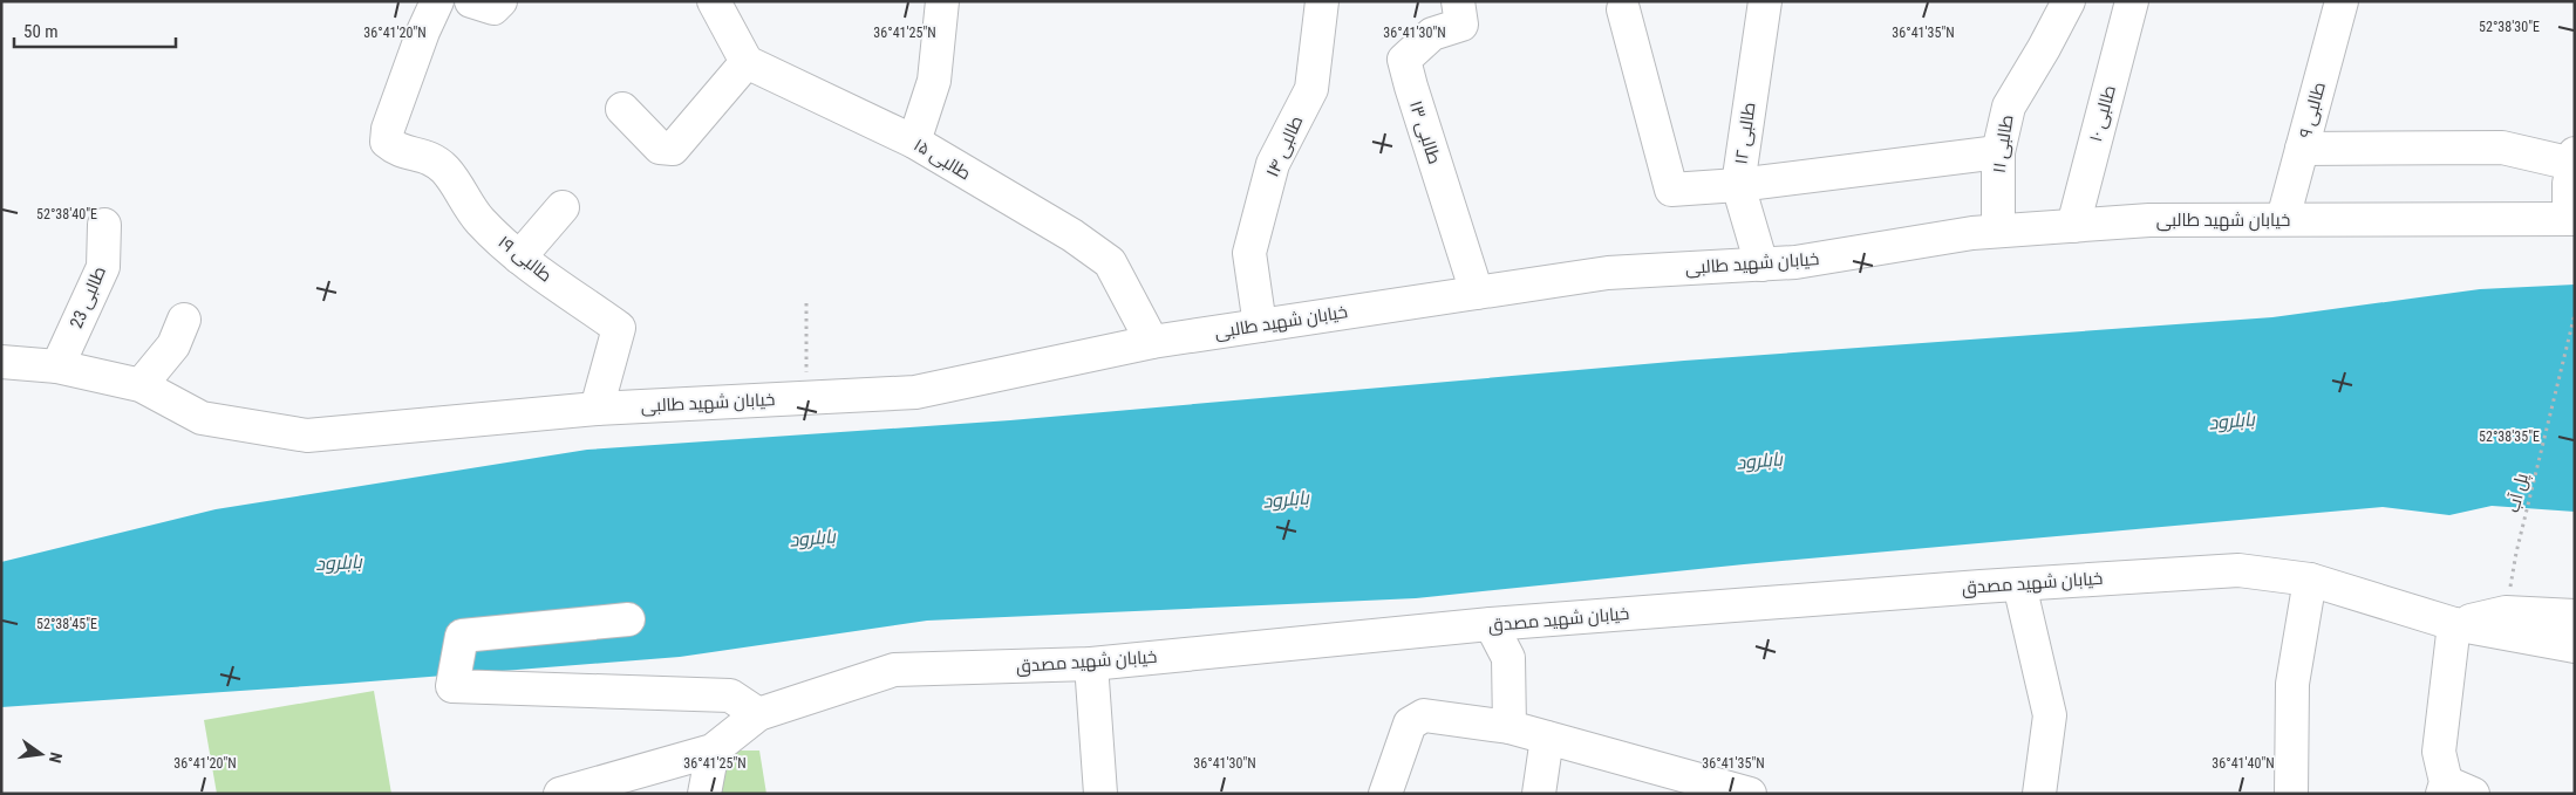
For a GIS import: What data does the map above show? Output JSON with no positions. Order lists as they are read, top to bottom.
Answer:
{
  "streets": {
    "street": [
      "طالبی ۹",
      "طالبی ۱۰",
      "طالبی ۱۳",
      "طالبی ۱۲",
      "طالبی ۱۱",
      "طالبی ۱۴",
      "طالبی ۱۵",
      "خیابان شهید طالبی",
      "طالبی ۱۹",
      "طالبی 23",
      "خیابان شهید مصدق"
    ],
    "path": ["پل آب"]
  },
  "crossings": [
    ["طالبی ۹", "خیابان شهید طالبی"],
    ["طالبی ۱۰", "خیابان شهید طالبی"],
    ["طالبی ۱۳", "خیابان شهید طالبی"],
    ["طالبی ۱۲", "خیابان شهید طالبی"],
    ["طالبی ۱۱", "خیابان شهید طالبی"],
    ["طالبی ۱۴", "خیابان شهید طالبی"],
    ["طالبی ۱۵", "خیابان شهید طالبی"],
    ["خیابان شهید طالبی", "طالبی ۱۹"],
    ["خیابان شهید طالبی", "طالبی 23"]
  ],
  "water": ["بابلرود"],
  "scale_bar": "50 m",
  "north": "right",
  "coordinates": [
    "52°38'30\"E",
    "36°41'20\"N",
    "36°41'35\"N",
    "36°41'25\"N",
    "36°41'30\"N",
    "52°38'40\"E",
    "52°38'35\"E",
    "52°38'45\"E",
    "36°41'40\"N"
  ]
}
